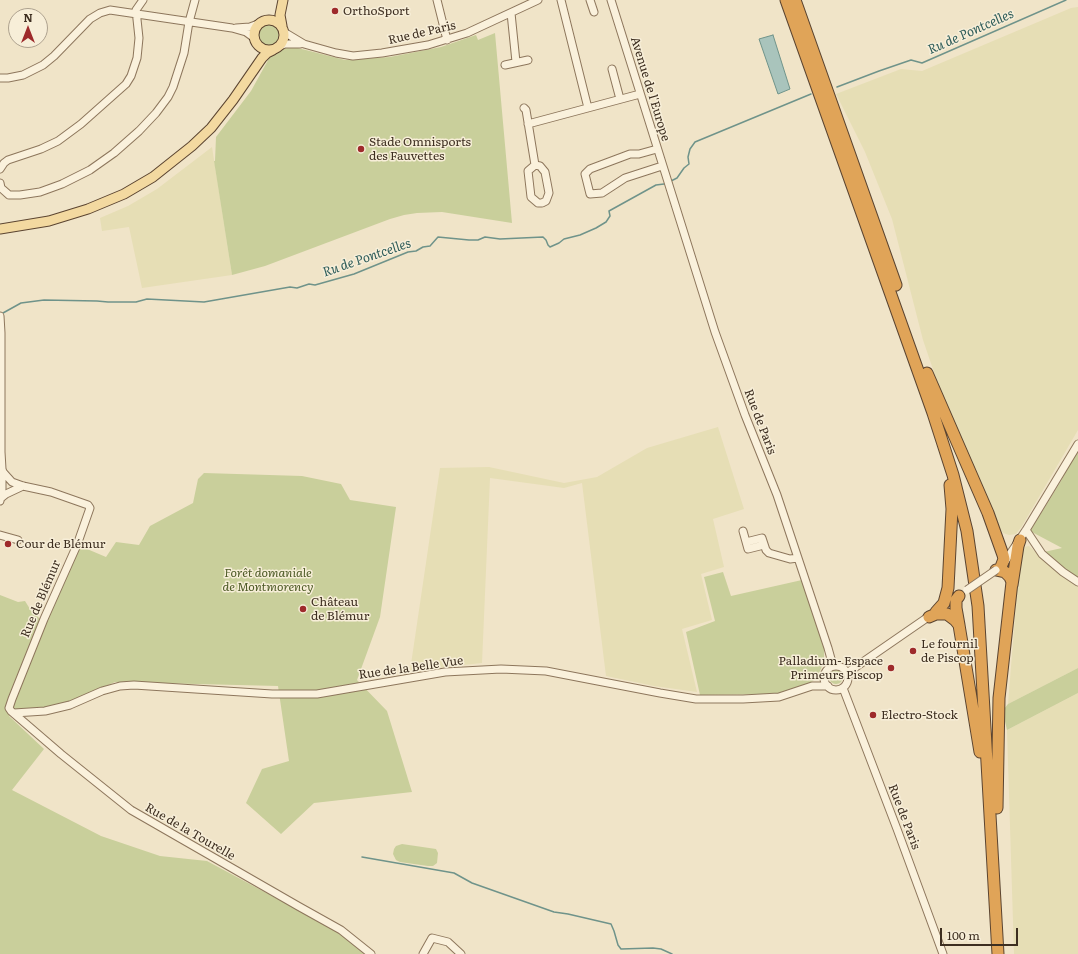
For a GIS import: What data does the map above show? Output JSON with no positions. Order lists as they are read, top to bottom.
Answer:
{
  "streets": {
    "street": [
      "Rue de Paris",
      "Avenue de l'Europe",
      "Rue de Blémur",
      "Rue de la Belle Vue",
      "Rue de la Tourelle"
    ]
  },
  "crossings": [
    ["Rue de Paris", "Avenue de l'Europe"],
    ["Rue de Paris", "Rue de la Belle Vue"],
    ["Rue de Blémur", "Rue de la Belle Vue"],
    ["Rue de Blémur", "Rue de la Tourelle"],
    ["Rue de la Belle Vue", "Rue de la Tourelle"]
  ],
  "water": ["Ru de Pontcelles"],
  "parks": ["Forêt domaniale de Montmorency"],
  "places": [
    "OrthoSport",
    "Stade Omnisports des Fauvettes",
    "Cour de Blémur",
    "Château de Blémur",
    "Le fournil de Piscop",
    "Palladium- Espace Primeurs Piscop",
    "Electro-Stock"
  ],
  "scale_bar": "100 m",
  "north": "top"
}
